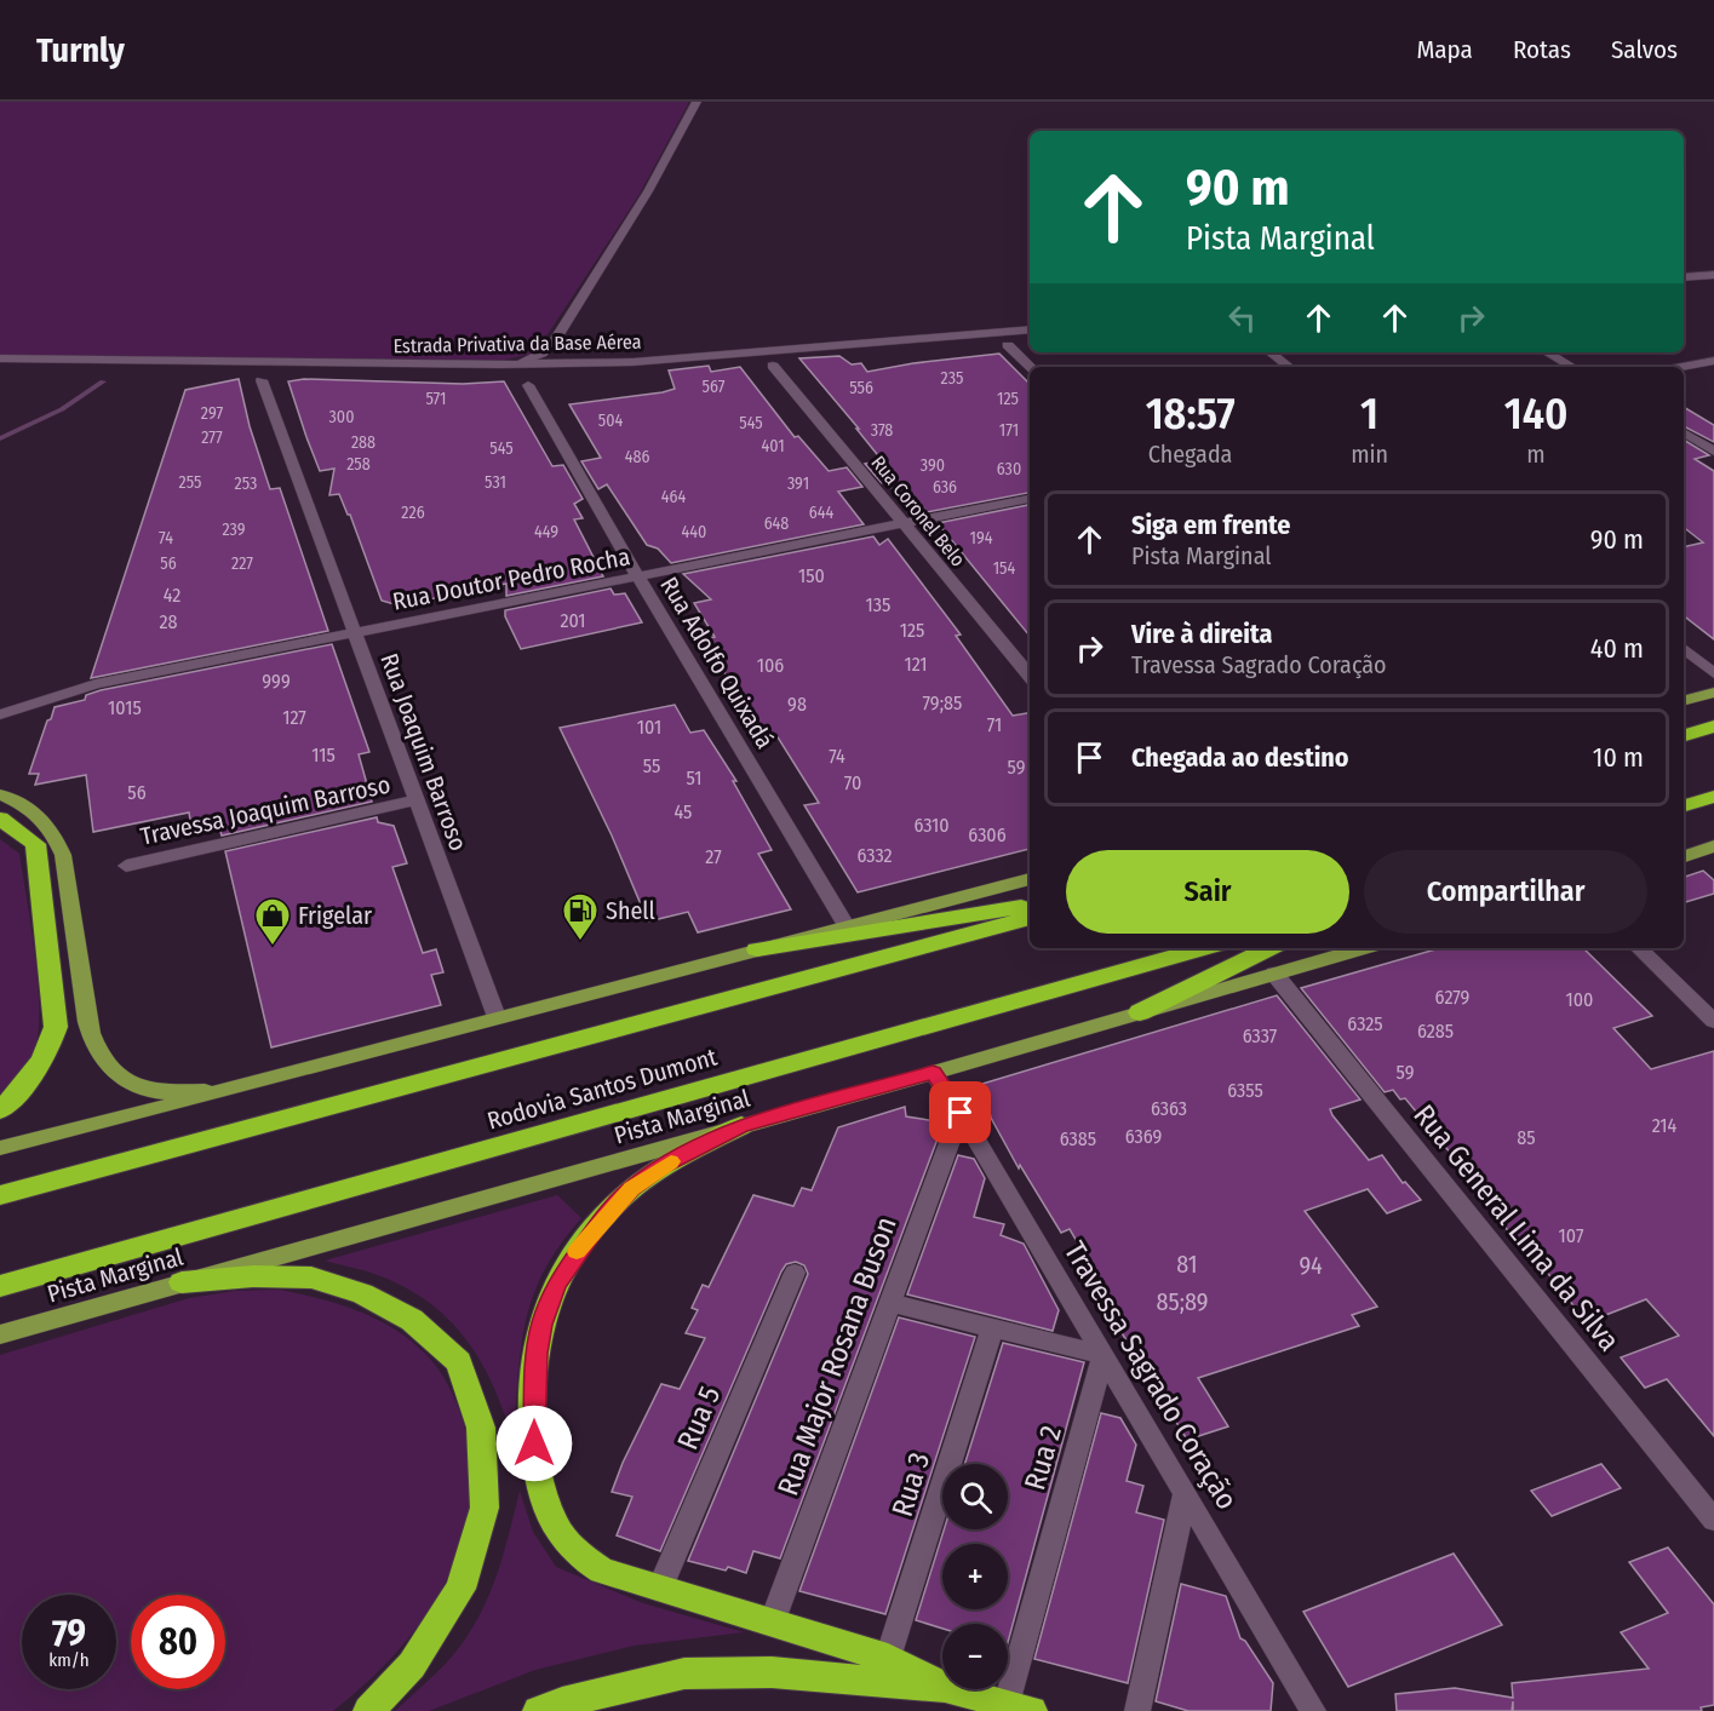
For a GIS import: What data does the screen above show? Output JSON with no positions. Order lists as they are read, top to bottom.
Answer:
{
  "streets": {
    "highway": ["Rodovia Santos Dumont"],
    "main road": ["Pista Marginal"],
    "street": [
      "Estrada Privativa da Base Aérea",
      "Rua Coronel Belo",
      "Rua Doutor Pedro Rocha",
      "Rua Adolfo Quixadá",
      "Rua Joaquim Barroso",
      "Travessa Joaquim Barroso",
      "Rua General Lima da Silva",
      "Rua Major Rosana Buson",
      "Travessa Sagrado Coração",
      "Rua 5",
      "Rua 2",
      "Rua 3"
    ]
  },
  "crossings": [
    ["Rua Coronel Belo", "Rua Doutor Pedro Rocha"],
    ["Rua Doutor Pedro Rocha", "Rua Adolfo Quixadá"],
    ["Rua Doutor Pedro Rocha", "Rua Joaquim Barroso"],
    ["Rua Joaquim Barroso", "Travessa Joaquim Barroso"],
    ["Pista Marginal", "Rua General Lima da Silva"],
    ["Pista Marginal", "Travessa Sagrado Coração"],
    ["Rua Major Rosana Buson", "Travessa Sagrado Coração"],
    ["Travessa Sagrado Coração", "Rua 2"]
  ],
  "places": {
    "fuel station": ["Shell"],
    "shop": ["Frigelar"]
  },
  "house_numbers": [
    "235",
    "567",
    "556",
    "571",
    "125",
    "297",
    "300",
    "504",
    "545",
    "378",
    "171",
    "277",
    "288",
    "401",
    "545",
    "486",
    "258",
    "390",
    "630",
    "255",
    "531",
    "253",
    "391",
    "636",
    "464",
    "226",
    "644",
    "648",
    "239",
    "449",
    "440",
    "74",
    "194",
    "56",
    "227",
    "154",
    "150",
    "42",
    "135",
    "201",
    "28",
    "125",
    "121",
    "106",
    "999",
    "79;85",
    "98",
    "1015",
    "127",
    "71",
    "101",
    "115",
    "74",
    "55",
    "59",
    "51",
    "70",
    "56",
    "45",
    "6310",
    "6306",
    "6332",
    "27",
    "6279",
    "100",
    "6325",
    "6285",
    "6337",
    "59",
    "6355",
    "6363",
    "214",
    "6369",
    "85",
    "6385",
    "107",
    "81",
    "94",
    "85;89"
  ],
  "page": {
    "header": "Turnly",
    "nav": ["Mapa", "Rotas", "Salvos"],
    "turn": ["90 m", "Pista Marginal"],
    "eta": [
      "18:57",
      "Chegada",
      "1",
      "min",
      "140",
      "m"
    ],
    "list": [
      {
        "name": "Siga em frente",
        "note": "Pista Marginal",
        "value": "90 m"
      },
      {
        "name": "Vire à direita",
        "note": "Travessa Sagrado Coração",
        "value": "40 m"
      },
      {
        "name": "Chegada ao destino",
        "value": "10 m"
      }
    ],
    "buttons": ["Sair", "Compartilhar"],
    "map_buttons": ["+", "−"],
    "speed": "79 km/h",
    "limit": "80"
  }
}
